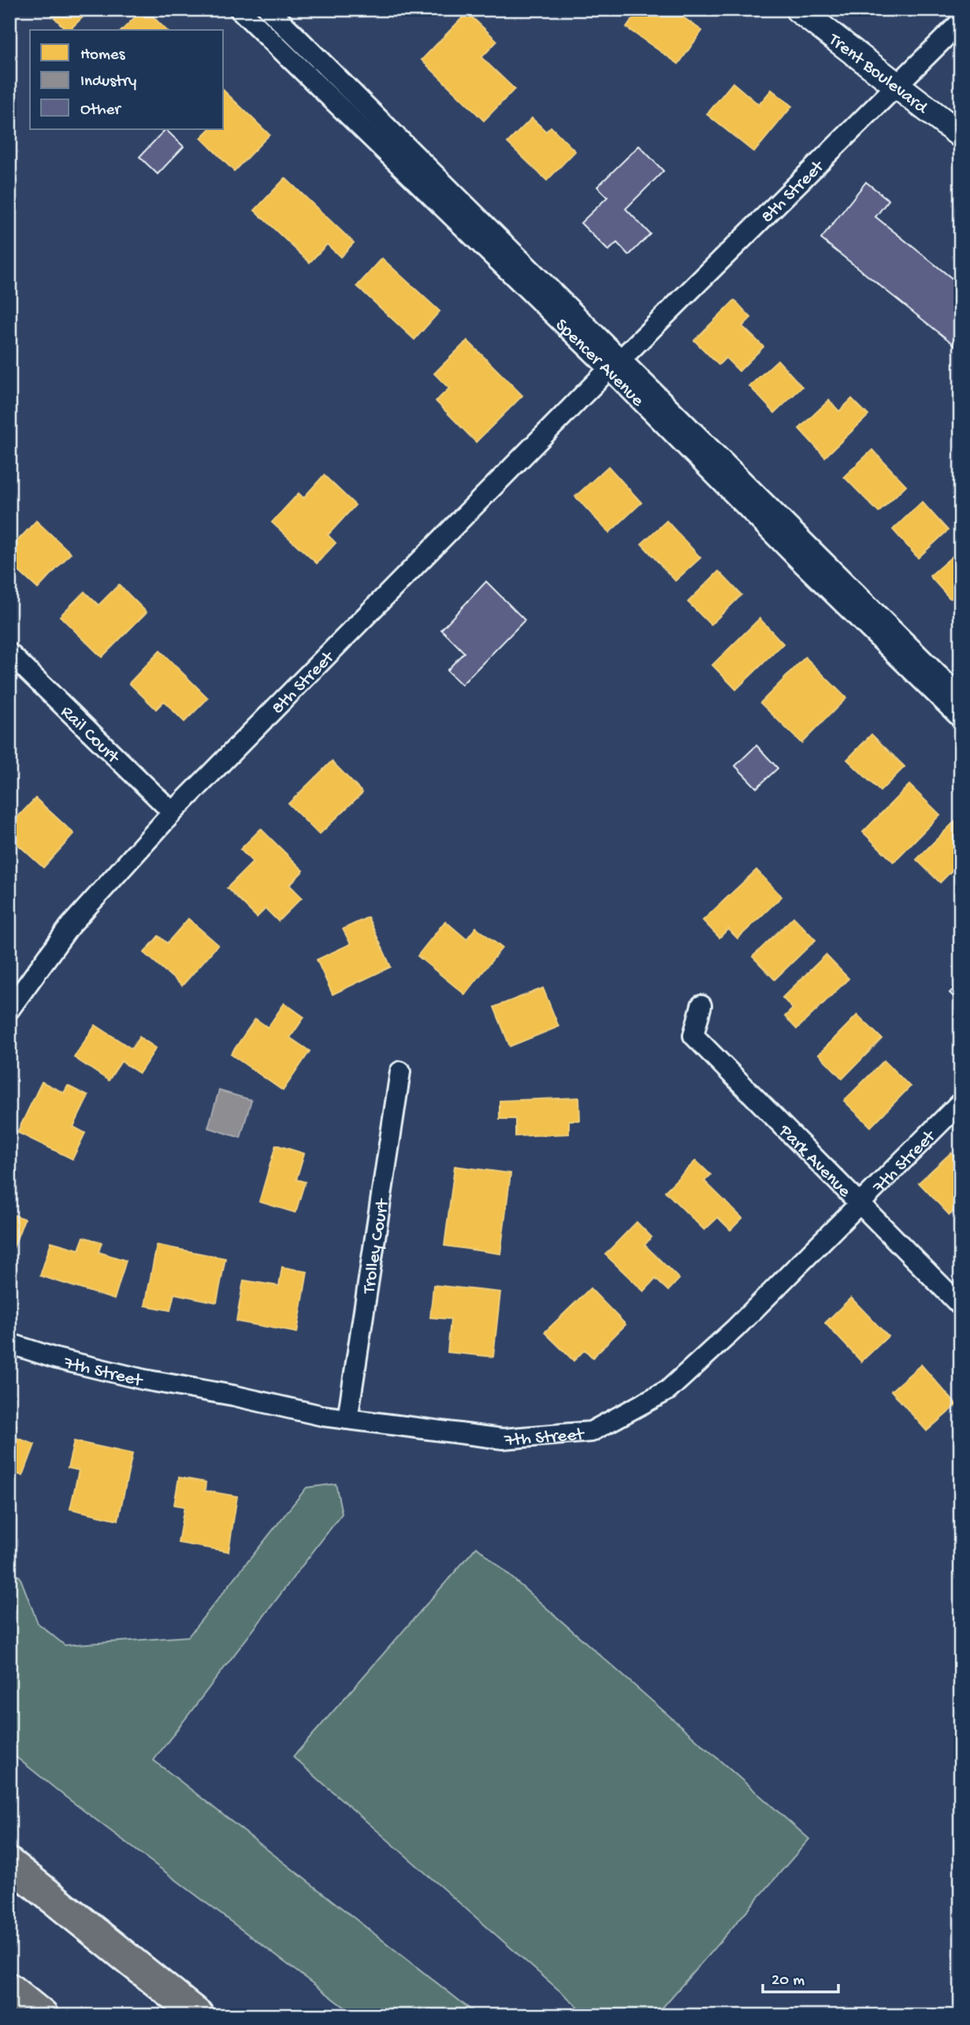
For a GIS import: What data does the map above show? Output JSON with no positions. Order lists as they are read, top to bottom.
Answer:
{
  "streets": {
    "street": [
      "Trent Boulevard",
      "8th Street",
      "Spencer Avenue",
      "Rail Court",
      "Park Avenue",
      "7th Street",
      "Trolley Court"
    ]
  },
  "crossings": [
    ["Trent Boulevard", "8th Street"],
    ["8th Street", "Spencer Avenue"],
    ["8th Street", "Rail Court"],
    ["Park Avenue", "7th Street"],
    ["7th Street", "Trolley Court"]
  ],
  "legend": ["Homes", "Industry", "Other"],
  "scale_bar": "20 m"
}
